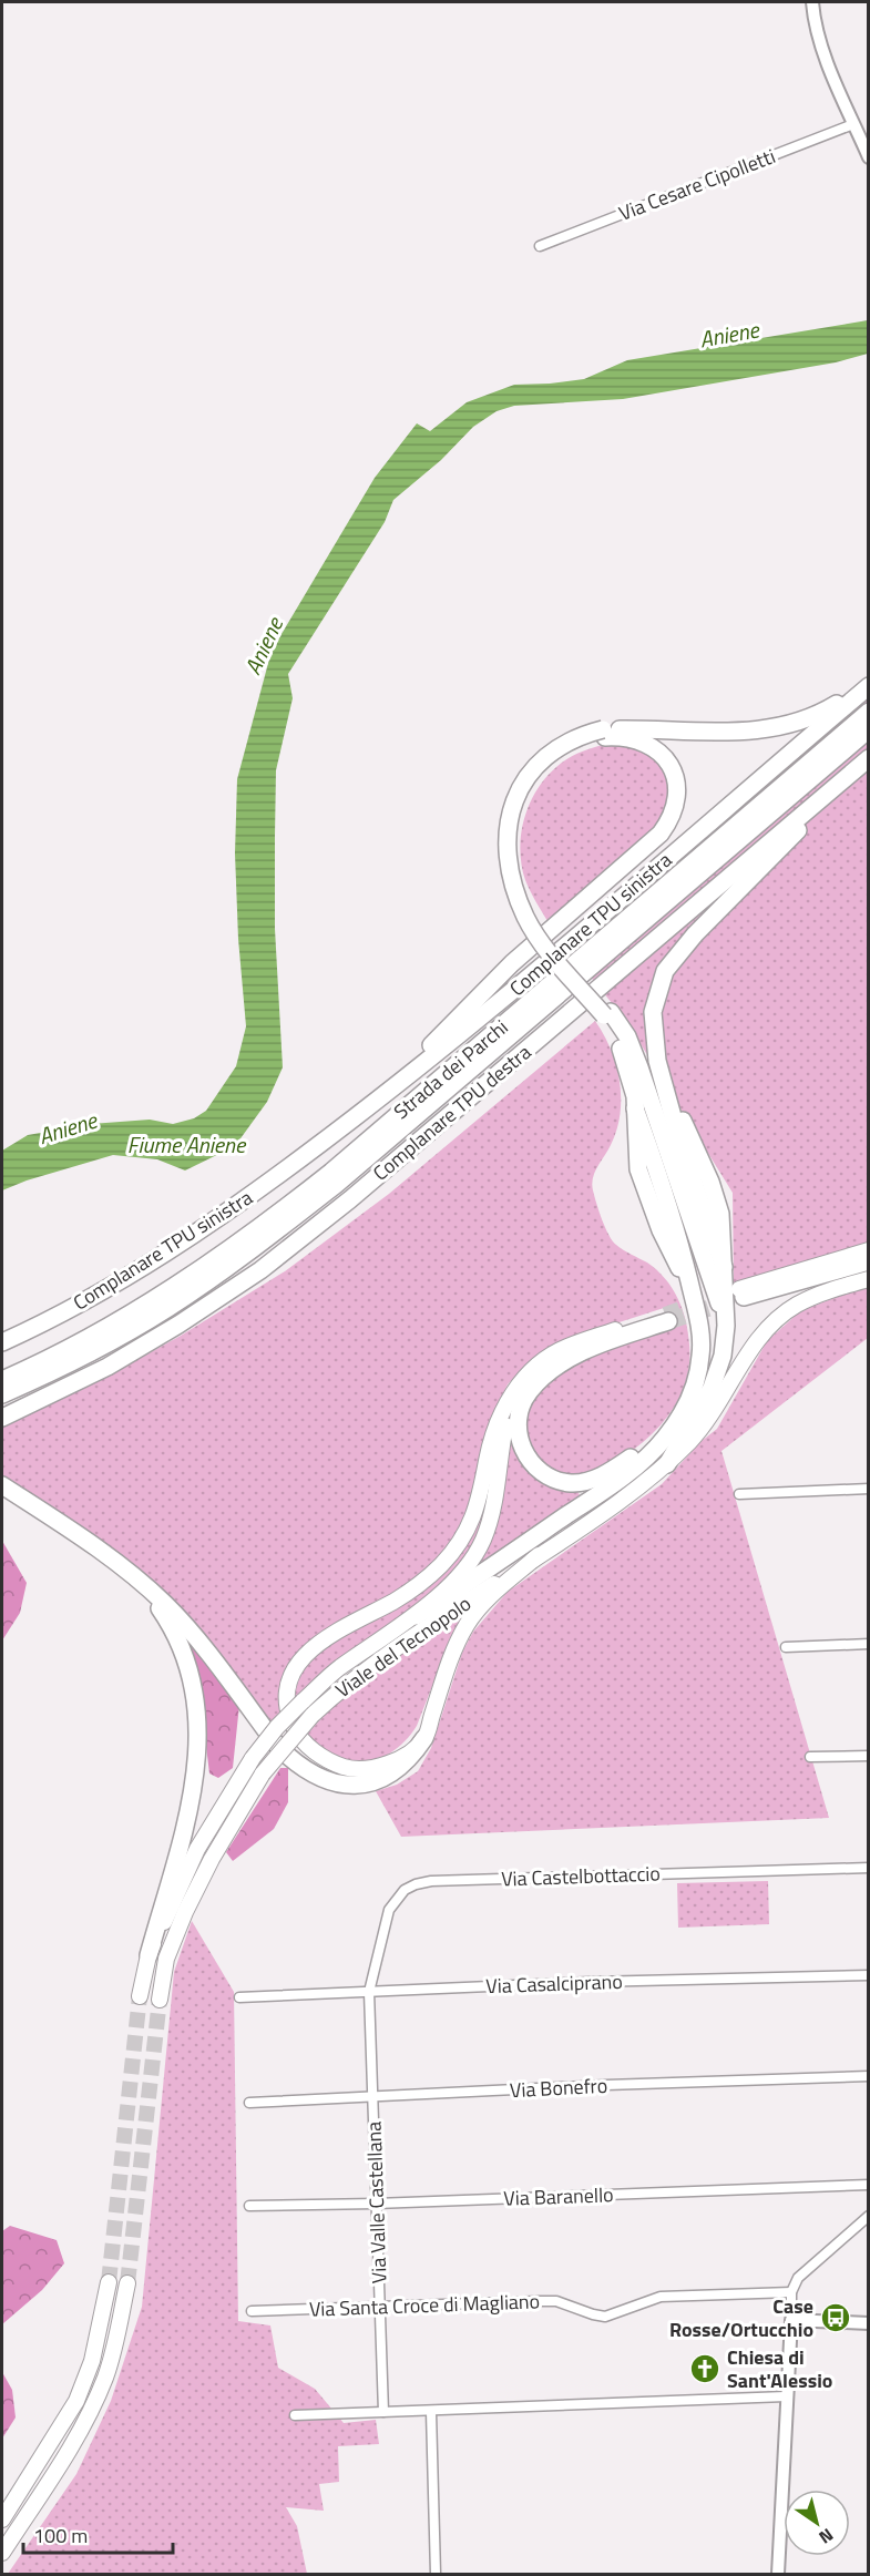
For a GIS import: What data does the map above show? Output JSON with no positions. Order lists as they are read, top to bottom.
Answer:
{
  "streets": {
    "highway": [
      "Complanare TPU sinistra",
      "Strada dei Parchi",
      "Complanare TPU destra",
      "Viale del Tecnopolo"
    ],
    "street": [
      "Via Cesare Cipolletti",
      "Via Castelbottaccio",
      "Via Casalciprano",
      "Via Bonefro",
      "Via Baranello",
      "Via Valle Castellana",
      "Via Santa Croce di Magliano"
    ]
  },
  "crossings": [
    ["Via Castelbottaccio", "Via Casalciprano"],
    ["Via Castelbottaccio", "Via Valle Castellana"],
    ["Via Casalciprano", "Via Valle Castellana"],
    ["Via Bonefro", "Via Valle Castellana"],
    ["Via Baranello", "Via Valle Castellana"],
    ["Via Valle Castellana", "Via Santa Croce di Magliano"]
  ],
  "water": ["Aniene", "Fiume Aniene"],
  "places": {
    "bus stop": ["Case Rosse/Ortucchio"],
    "church": ["Chiesa di Sant'Alessio"]
  },
  "scale_bar": "100 m",
  "north": "bottom right"
}
